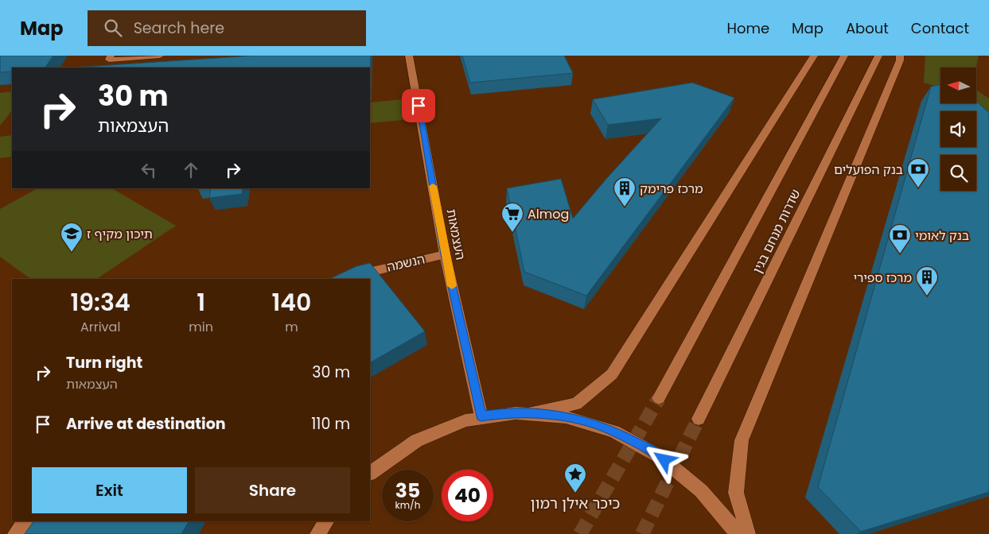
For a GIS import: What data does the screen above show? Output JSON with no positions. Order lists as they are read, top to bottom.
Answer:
{
  "streets": {
    "main road": ["שדרות מנחם בגין", "העצמאות", "הנשמה"]
  },
  "crossings": [
    ["העצמאות", "הנשמה"]
  ],
  "places": {
    "bank": ["בנק הפועלים", "בנק לאומי"],
    "building": ["מרכז פרימק", "מרכז ספירי"],
    "supermarket": ["Almog"],
    "school or university": ["תיכון מקיף ז"],
    "place": ["כיכר אילן רמון"]
  },
  "north": "left",
  "page": {
    "header": "Map",
    "search": "Search here",
    "nav": [
      "Home",
      "Map",
      "About",
      "Contact"
    ],
    "turn": ["30 m", "העצמאות"],
    "eta": [
      "19:34",
      "Arrival",
      "1",
      "min",
      "140",
      "m"
    ],
    "list": [
      {
        "name": "Turn right",
        "note": "העצמאות",
        "value": "30 m"
      },
      {
        "name": "Arrive at destination",
        "value": "110 m"
      }
    ],
    "buttons": ["Exit", "Share"],
    "speed": "35 km/h",
    "limit": "40"
  }
}
